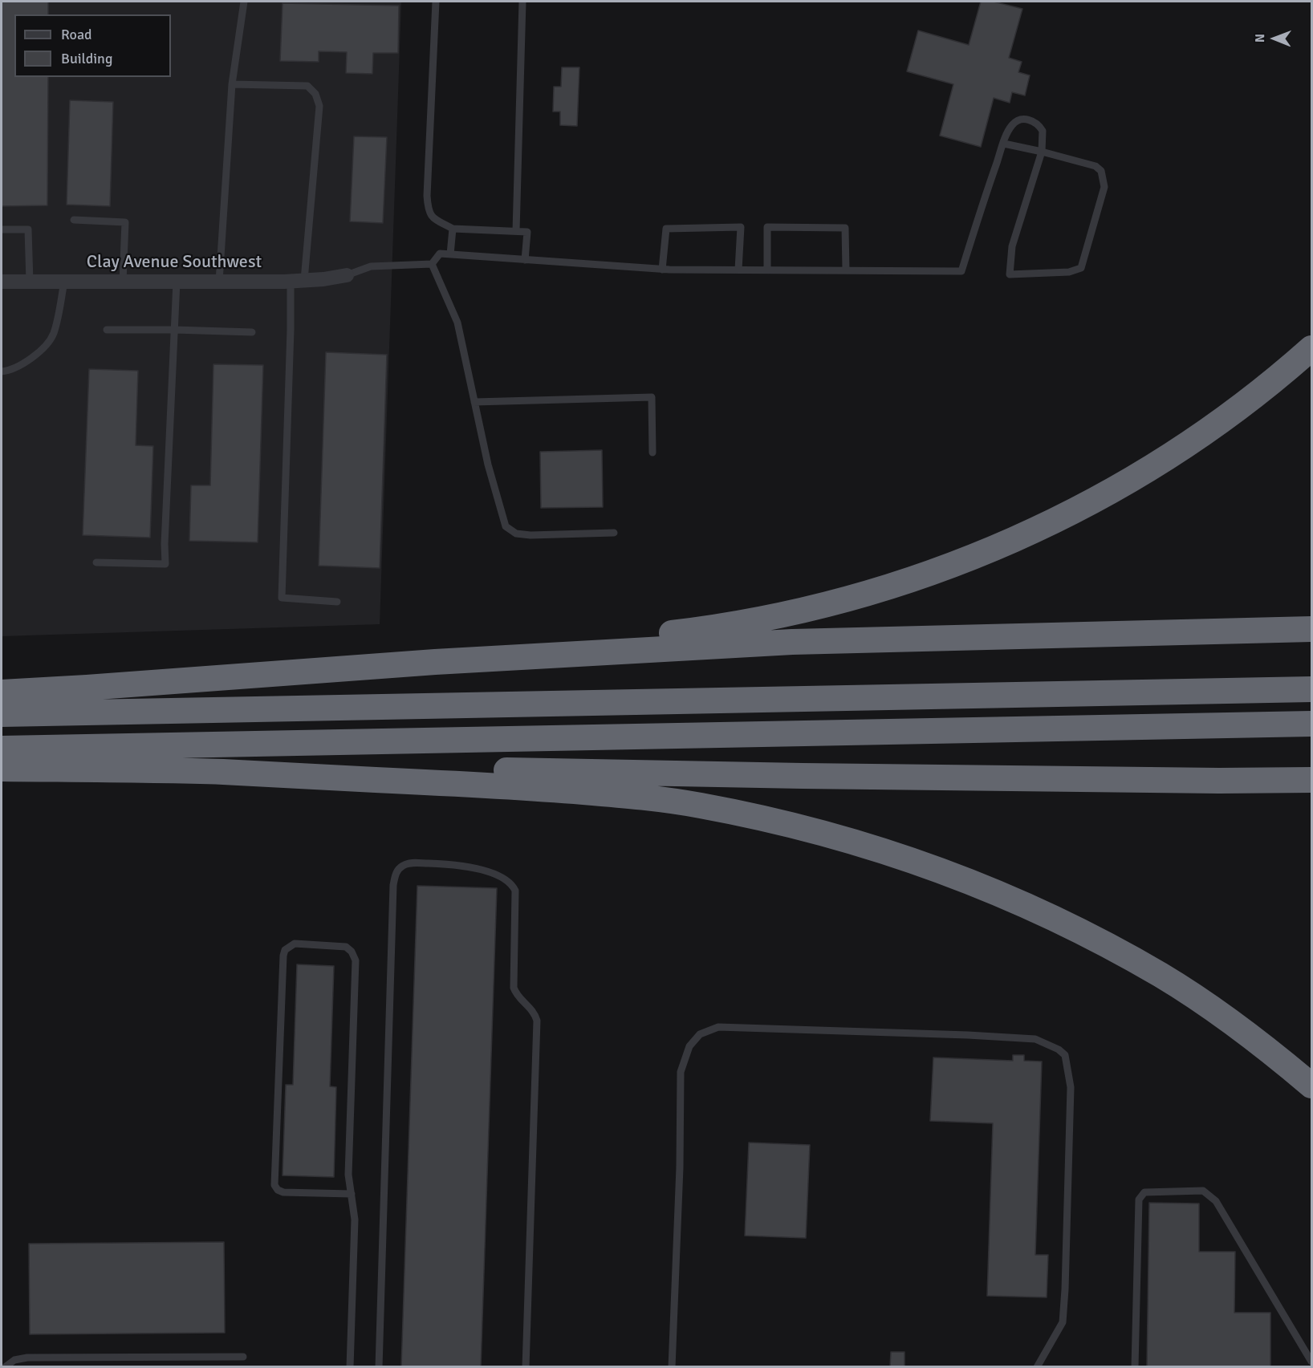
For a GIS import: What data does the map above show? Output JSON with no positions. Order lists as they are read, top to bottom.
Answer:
{
  "streets": {
    "street": ["Clay Avenue Southwest"]
  },
  "legend": ["Road", "Building"],
  "north": "left"
}
